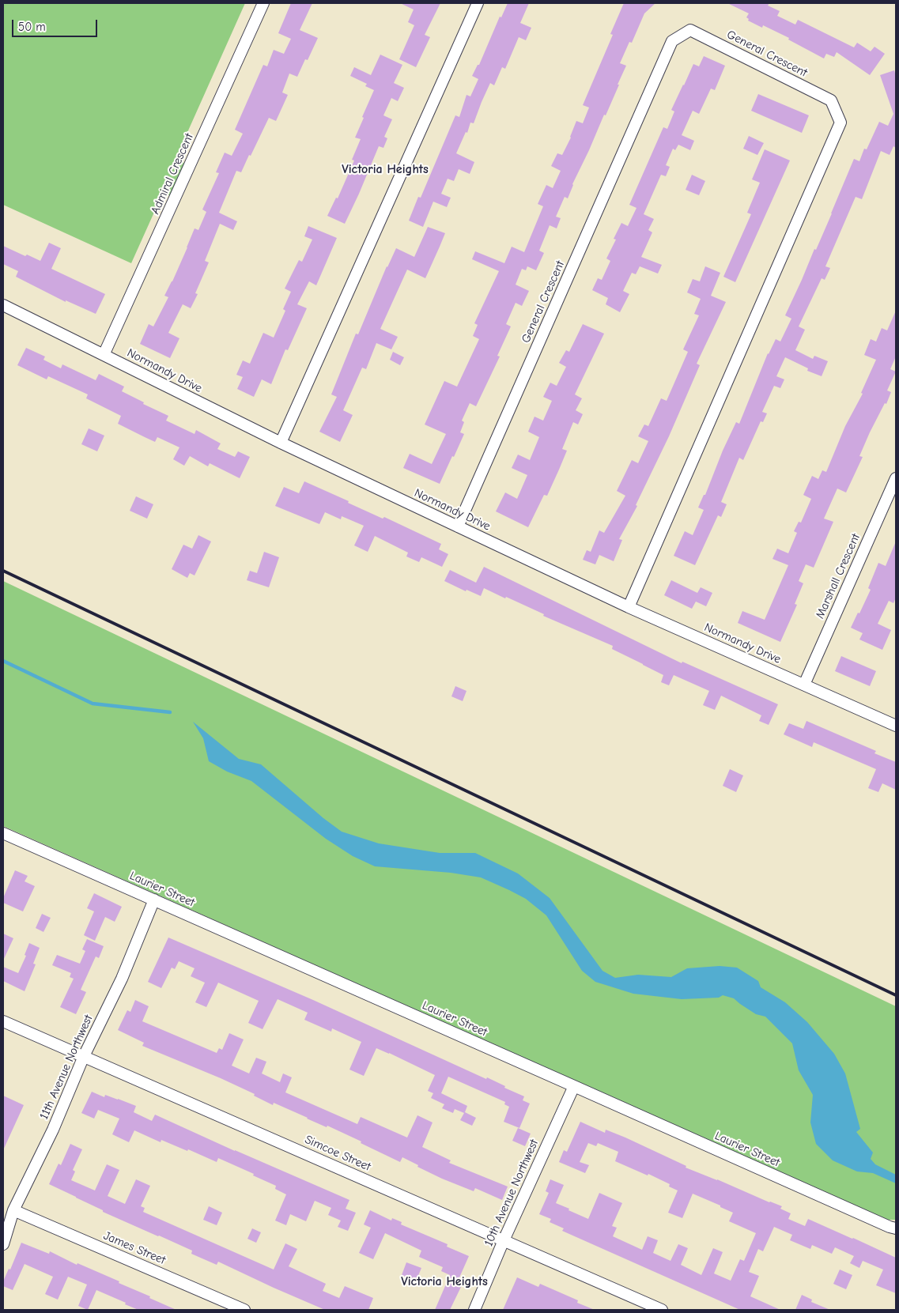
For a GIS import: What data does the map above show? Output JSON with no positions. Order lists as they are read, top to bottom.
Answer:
{
  "streets": {
    "street": [
      "General Crescent",
      "Admiral Crescent",
      "Normandy Drive",
      "Marshall Crescent",
      "Laurier Street",
      "11th Avenue Northwest",
      "Simcoe Street",
      "10th Avenue Northwest",
      "James Street"
    ]
  },
  "crossings": [
    ["General Crescent", "Normandy Drive"],
    ["Admiral Crescent", "Normandy Drive"],
    ["Normandy Drive", "Marshall Crescent"],
    ["Laurier Street", "11th Avenue Northwest"],
    ["Laurier Street", "10th Avenue Northwest"],
    ["11th Avenue Northwest", "Simcoe Street"],
    ["11th Avenue Northwest", "James Street"],
    ["Simcoe Street", "10th Avenue Northwest"]
  ],
  "districts": ["Victoria Heights", "Victoria Heights"],
  "scale_bar": "50 m"
}
